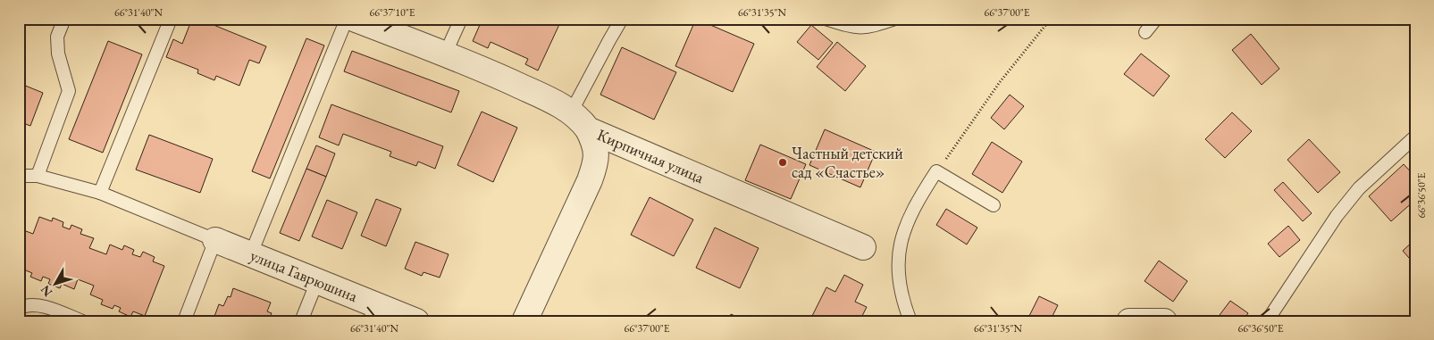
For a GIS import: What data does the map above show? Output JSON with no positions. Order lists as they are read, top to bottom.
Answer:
{
  "streets": {
    "street": ["Кирпичная улица", "улица Гаврюшина"]
  },
  "places": ["Частный детский сад «Счастье»"],
  "north": "bottom left",
  "coordinates": [
    "66°31'40\"N",
    "66°37'10\"E",
    "66°31'35\"N",
    "66°37'00\"E",
    "66°36'50\"E"
  ]
}
